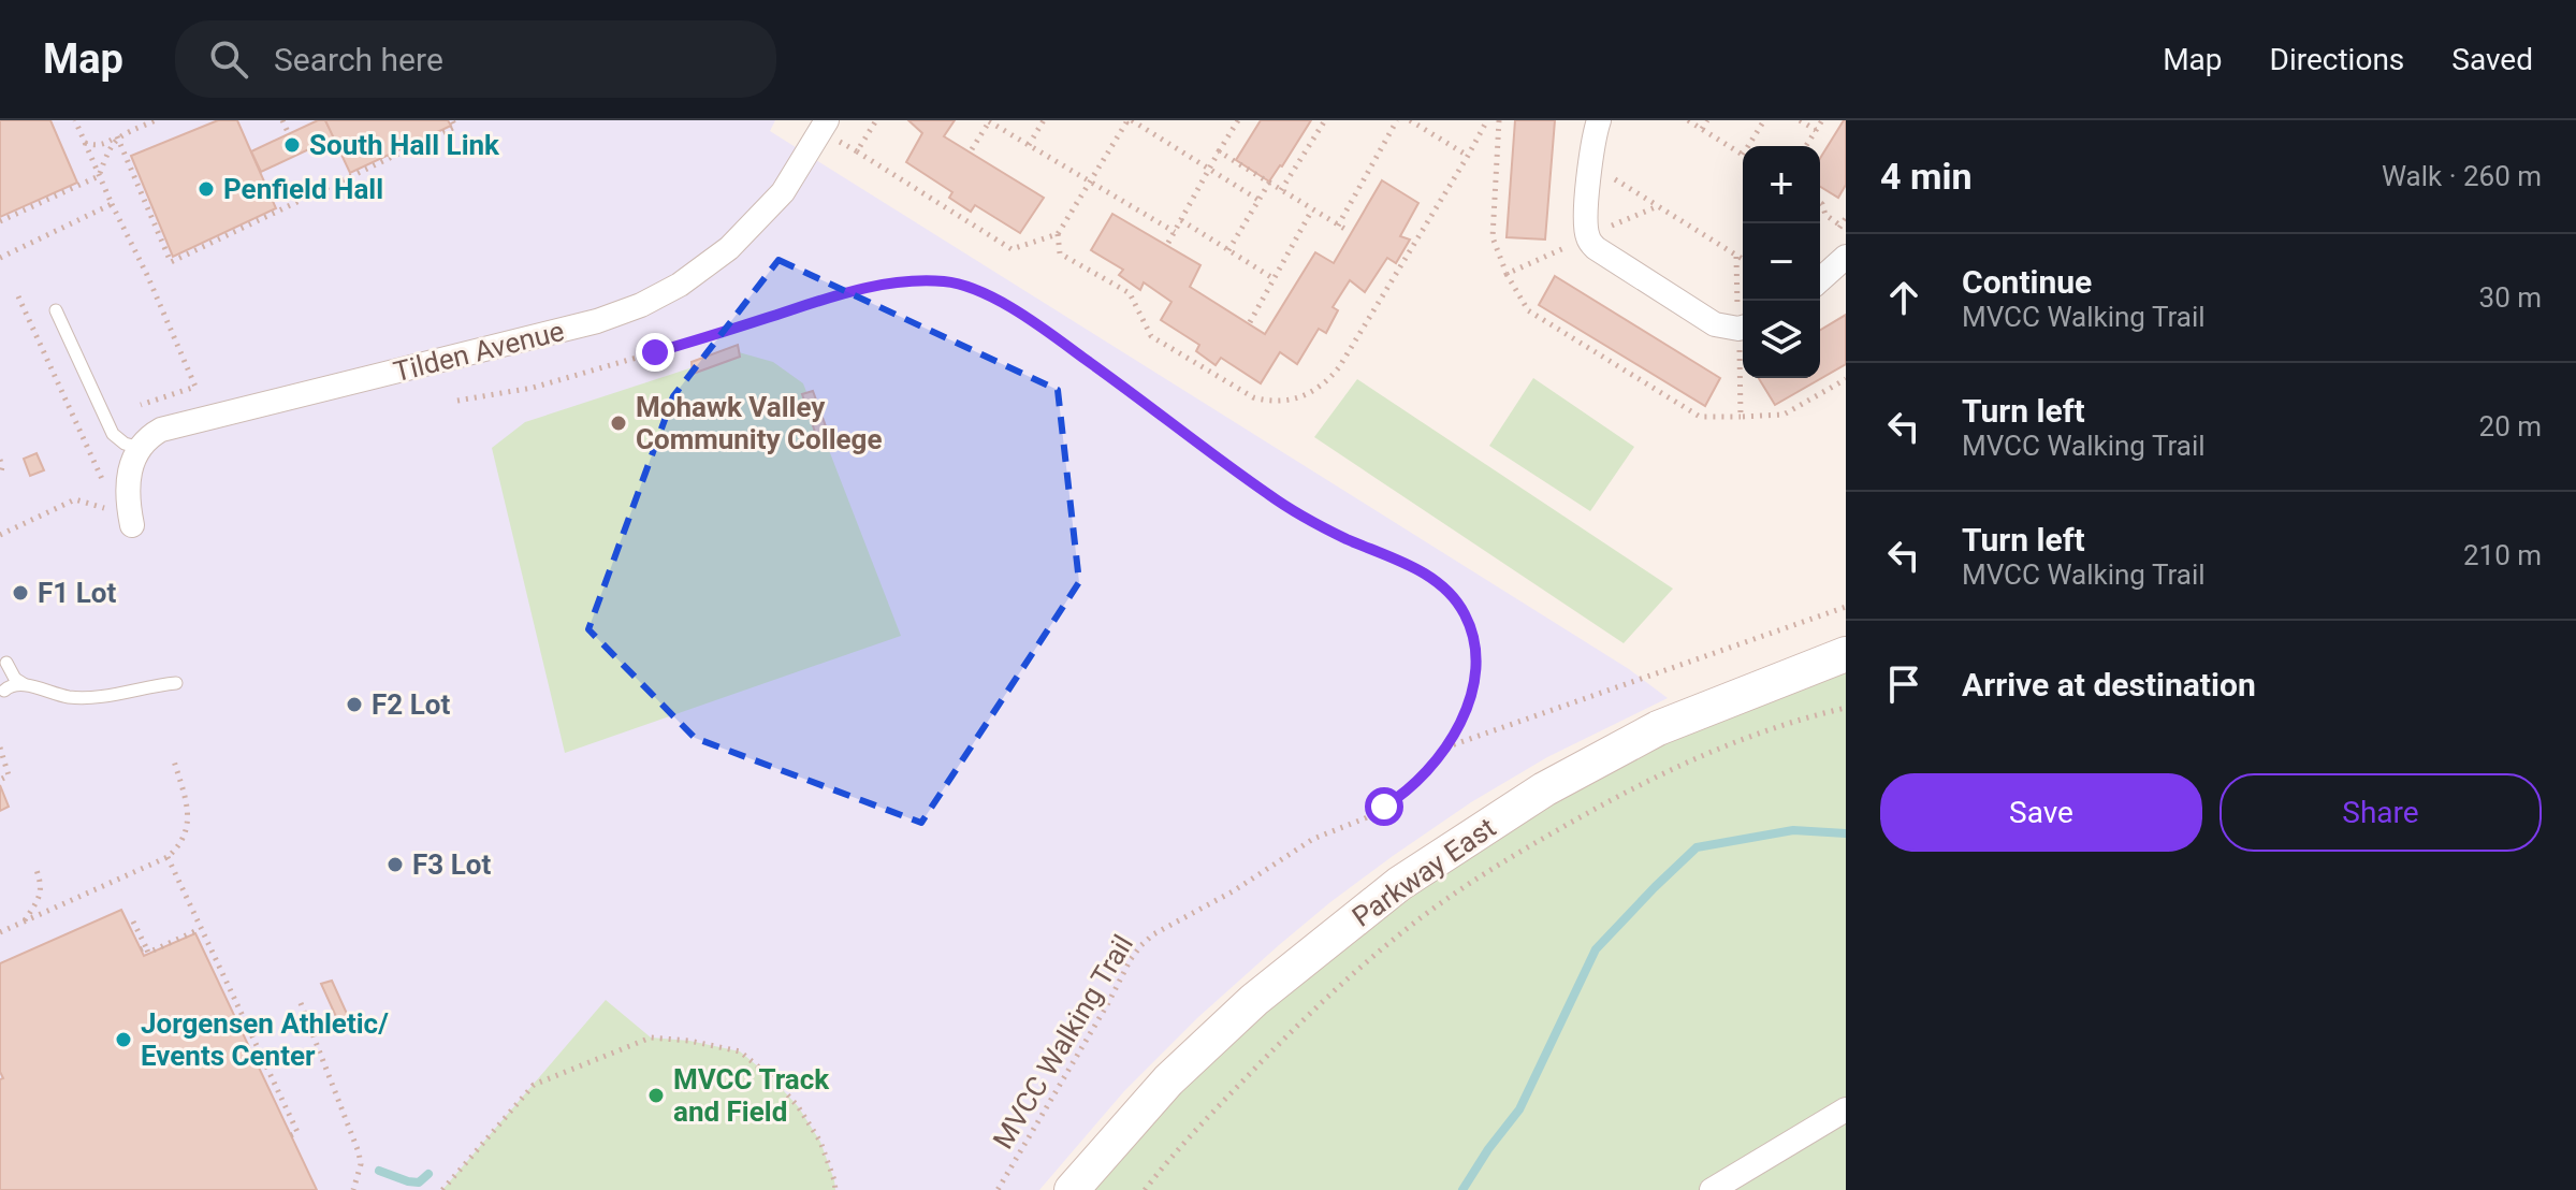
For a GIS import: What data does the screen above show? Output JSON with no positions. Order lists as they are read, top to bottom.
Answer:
{
  "streets": {
    "street": ["Tilden Avenue", "Parkway East"],
    "path": ["MVCC Walking Trail"]
  },
  "places": [
    "South Hall Link",
    "Penfield Hall",
    "Mohawk Valley Community College",
    "F1 Lot",
    "F2 Lot",
    "F3 Lot",
    "Jorgensen Athletic/ Events Center",
    "MVCC Track and Field"
  ],
  "page": {
    "header": "Map",
    "search": "Search here",
    "nav": ["Map", "Directions", "Saved"],
    "heading": ["4 min", "Walk · 260 m"],
    "map_buttons": ["+", "−"],
    "list": [
      ["Continue", "MVCC Walking Trail", "30 m"],
      ["Turn left", "MVCC Walking Trail", "20 m"],
      ["Turn left", "MVCC Walking Trail", "210 m"],
      "Arrive at destination"
    ],
    "buttons": ["Save", "Share"]
  }
}
